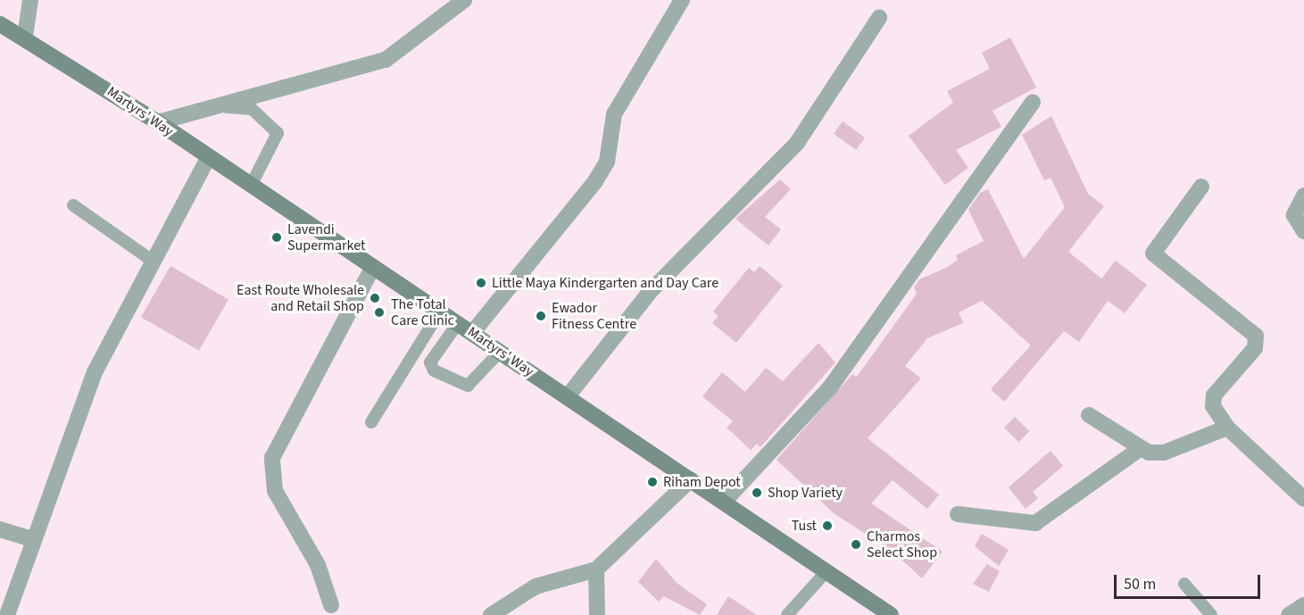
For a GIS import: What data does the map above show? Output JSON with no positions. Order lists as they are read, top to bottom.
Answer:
{
  "streets": {
    "main road": ["Martyrs' Way"]
  },
  "places": [
    "Lavendi Supermarket",
    "Little Maya Kindergarten and Day Care",
    "East Route Wholesale and Retail Shop",
    "The Total Care Clinic",
    "Ewador Fitness Centre",
    "Riham Depot",
    "Shop Variety",
    "Tust",
    "Charmos Select Shop"
  ],
  "scale_bar": "50 m"
}
